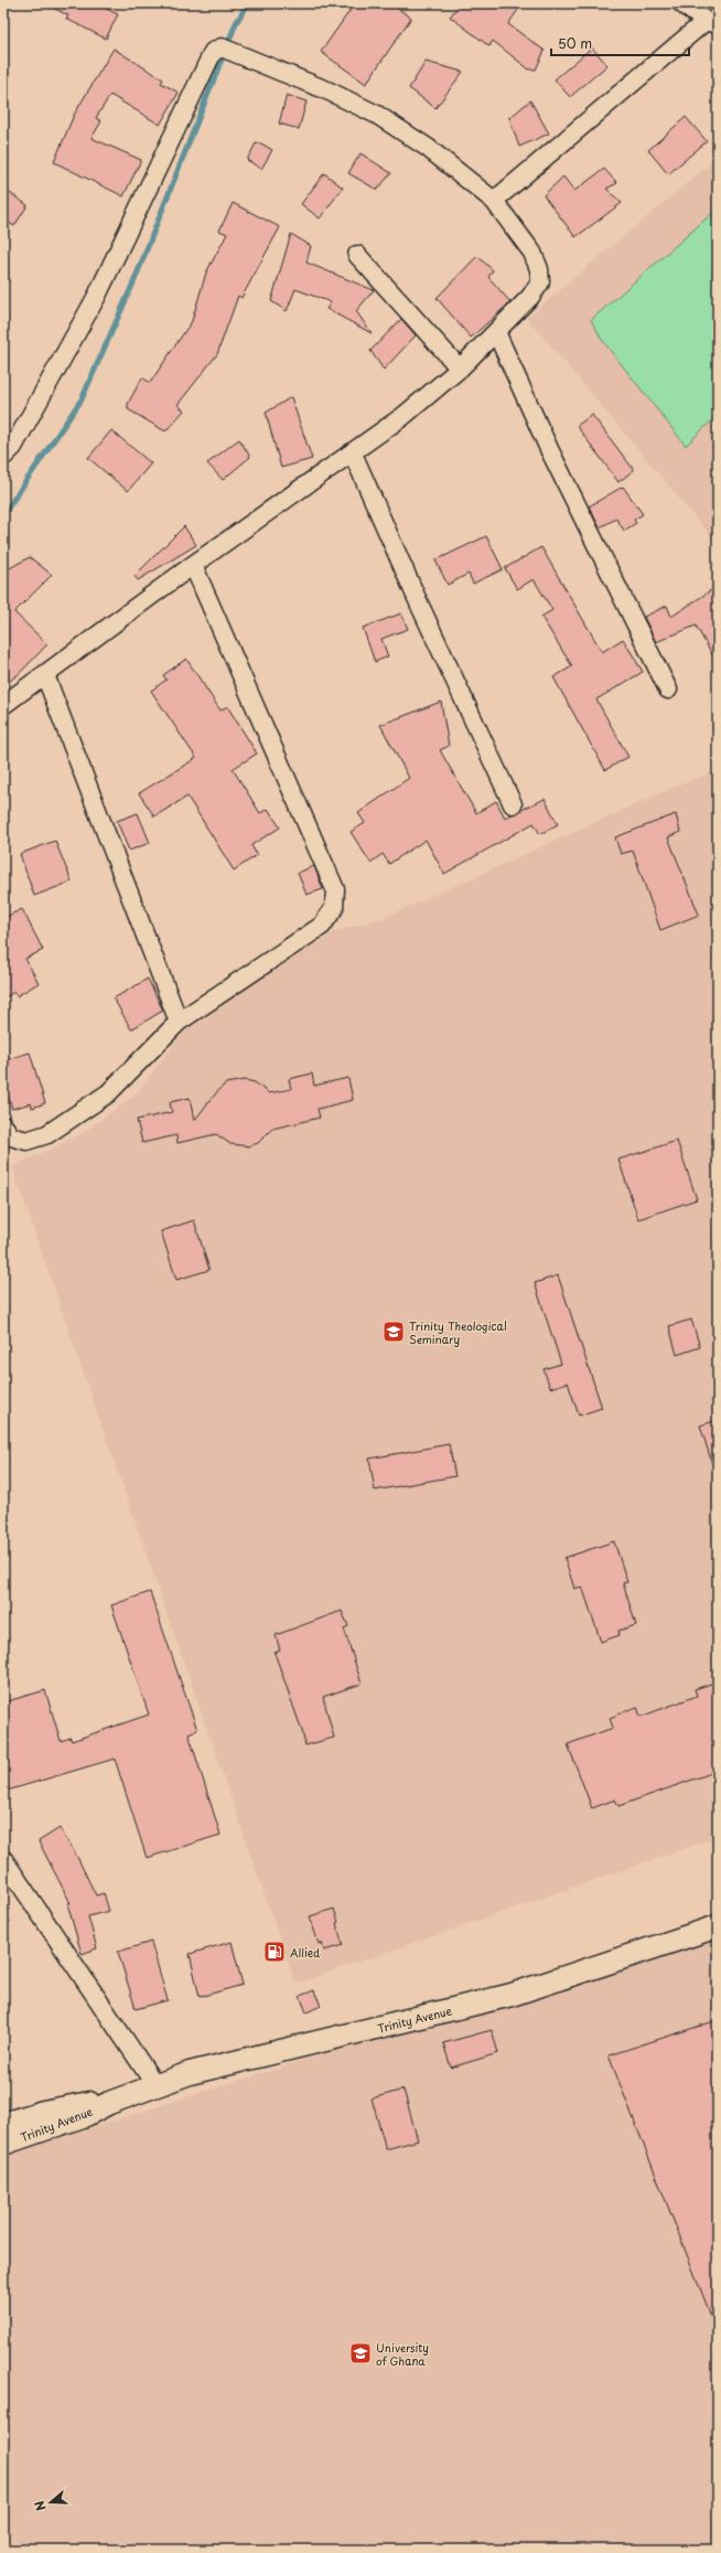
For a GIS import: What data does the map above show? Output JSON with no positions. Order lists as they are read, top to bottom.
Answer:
{
  "streets": {
    "street": ["Trinity Avenue"]
  },
  "places": {
    "school or university": ["Trinity Theological Seminary", "University of Ghana"],
    "fuel station": ["Allied"]
  },
  "scale_bar": "50 m",
  "north": "left"
}
